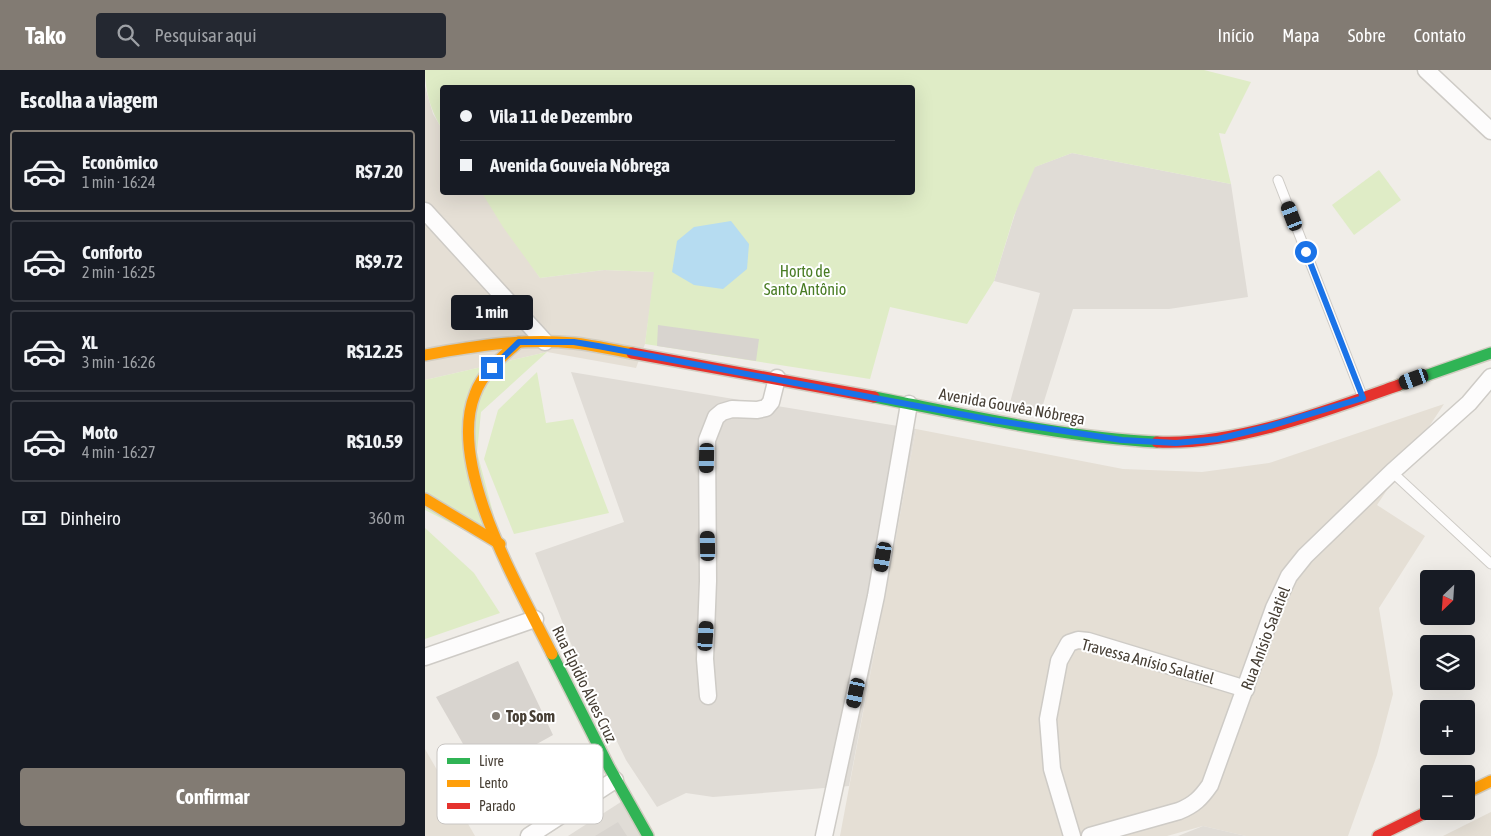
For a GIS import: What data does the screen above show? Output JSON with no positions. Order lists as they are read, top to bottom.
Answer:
{
  "streets": {
    "main road": ["Avenida Gouvêa Nóbrega", "Rua Elpídio Alves Cruz"],
    "street": ["Rua Anísio Salatiel", "Travessa Anísio Salatiel"]
  },
  "crossings": [
    ["Avenida Gouvêa Nóbrega", "Rua Elpídio Alves Cruz"],
    ["Rua Anísio Salatiel", "Travessa Anísio Salatiel"]
  ],
  "parks": ["Horto de Santo Antônio"],
  "places": ["Top Som"],
  "legend": ["Livre", "Lento", "Parado"],
  "north": "bottom left",
  "page": {
    "header": "Tako",
    "search": "Pesquisar aqui",
    "nav": [
      "Início",
      "Mapa",
      "Sobre",
      "Contato"
    ],
    "heading": "Escolha a viagem",
    "banner": ["Vila 11 de Dezembro", "Avenida Gouveia Nóbrega"],
    "list": [
      {
        "name": "Econômico",
        "note": "1 min · 16:24",
        "value": "R$7.20"
      },
      {
        "name": "Conforto",
        "note": "2 min · 16:25",
        "value": "R$9.72"
      },
      {
        "name": "XL",
        "note": "3 min · 16:26",
        "value": "R$12.25"
      },
      {
        "name": "Moto",
        "note": "4 min · 16:27",
        "value": "R$10.59"
      }
    ],
    "bubble": "1 min",
    "pay": ["Dinheiro", "360 m"],
    "map_buttons": ["+", "−"],
    "buttons": "Confirmar"
  }
}
